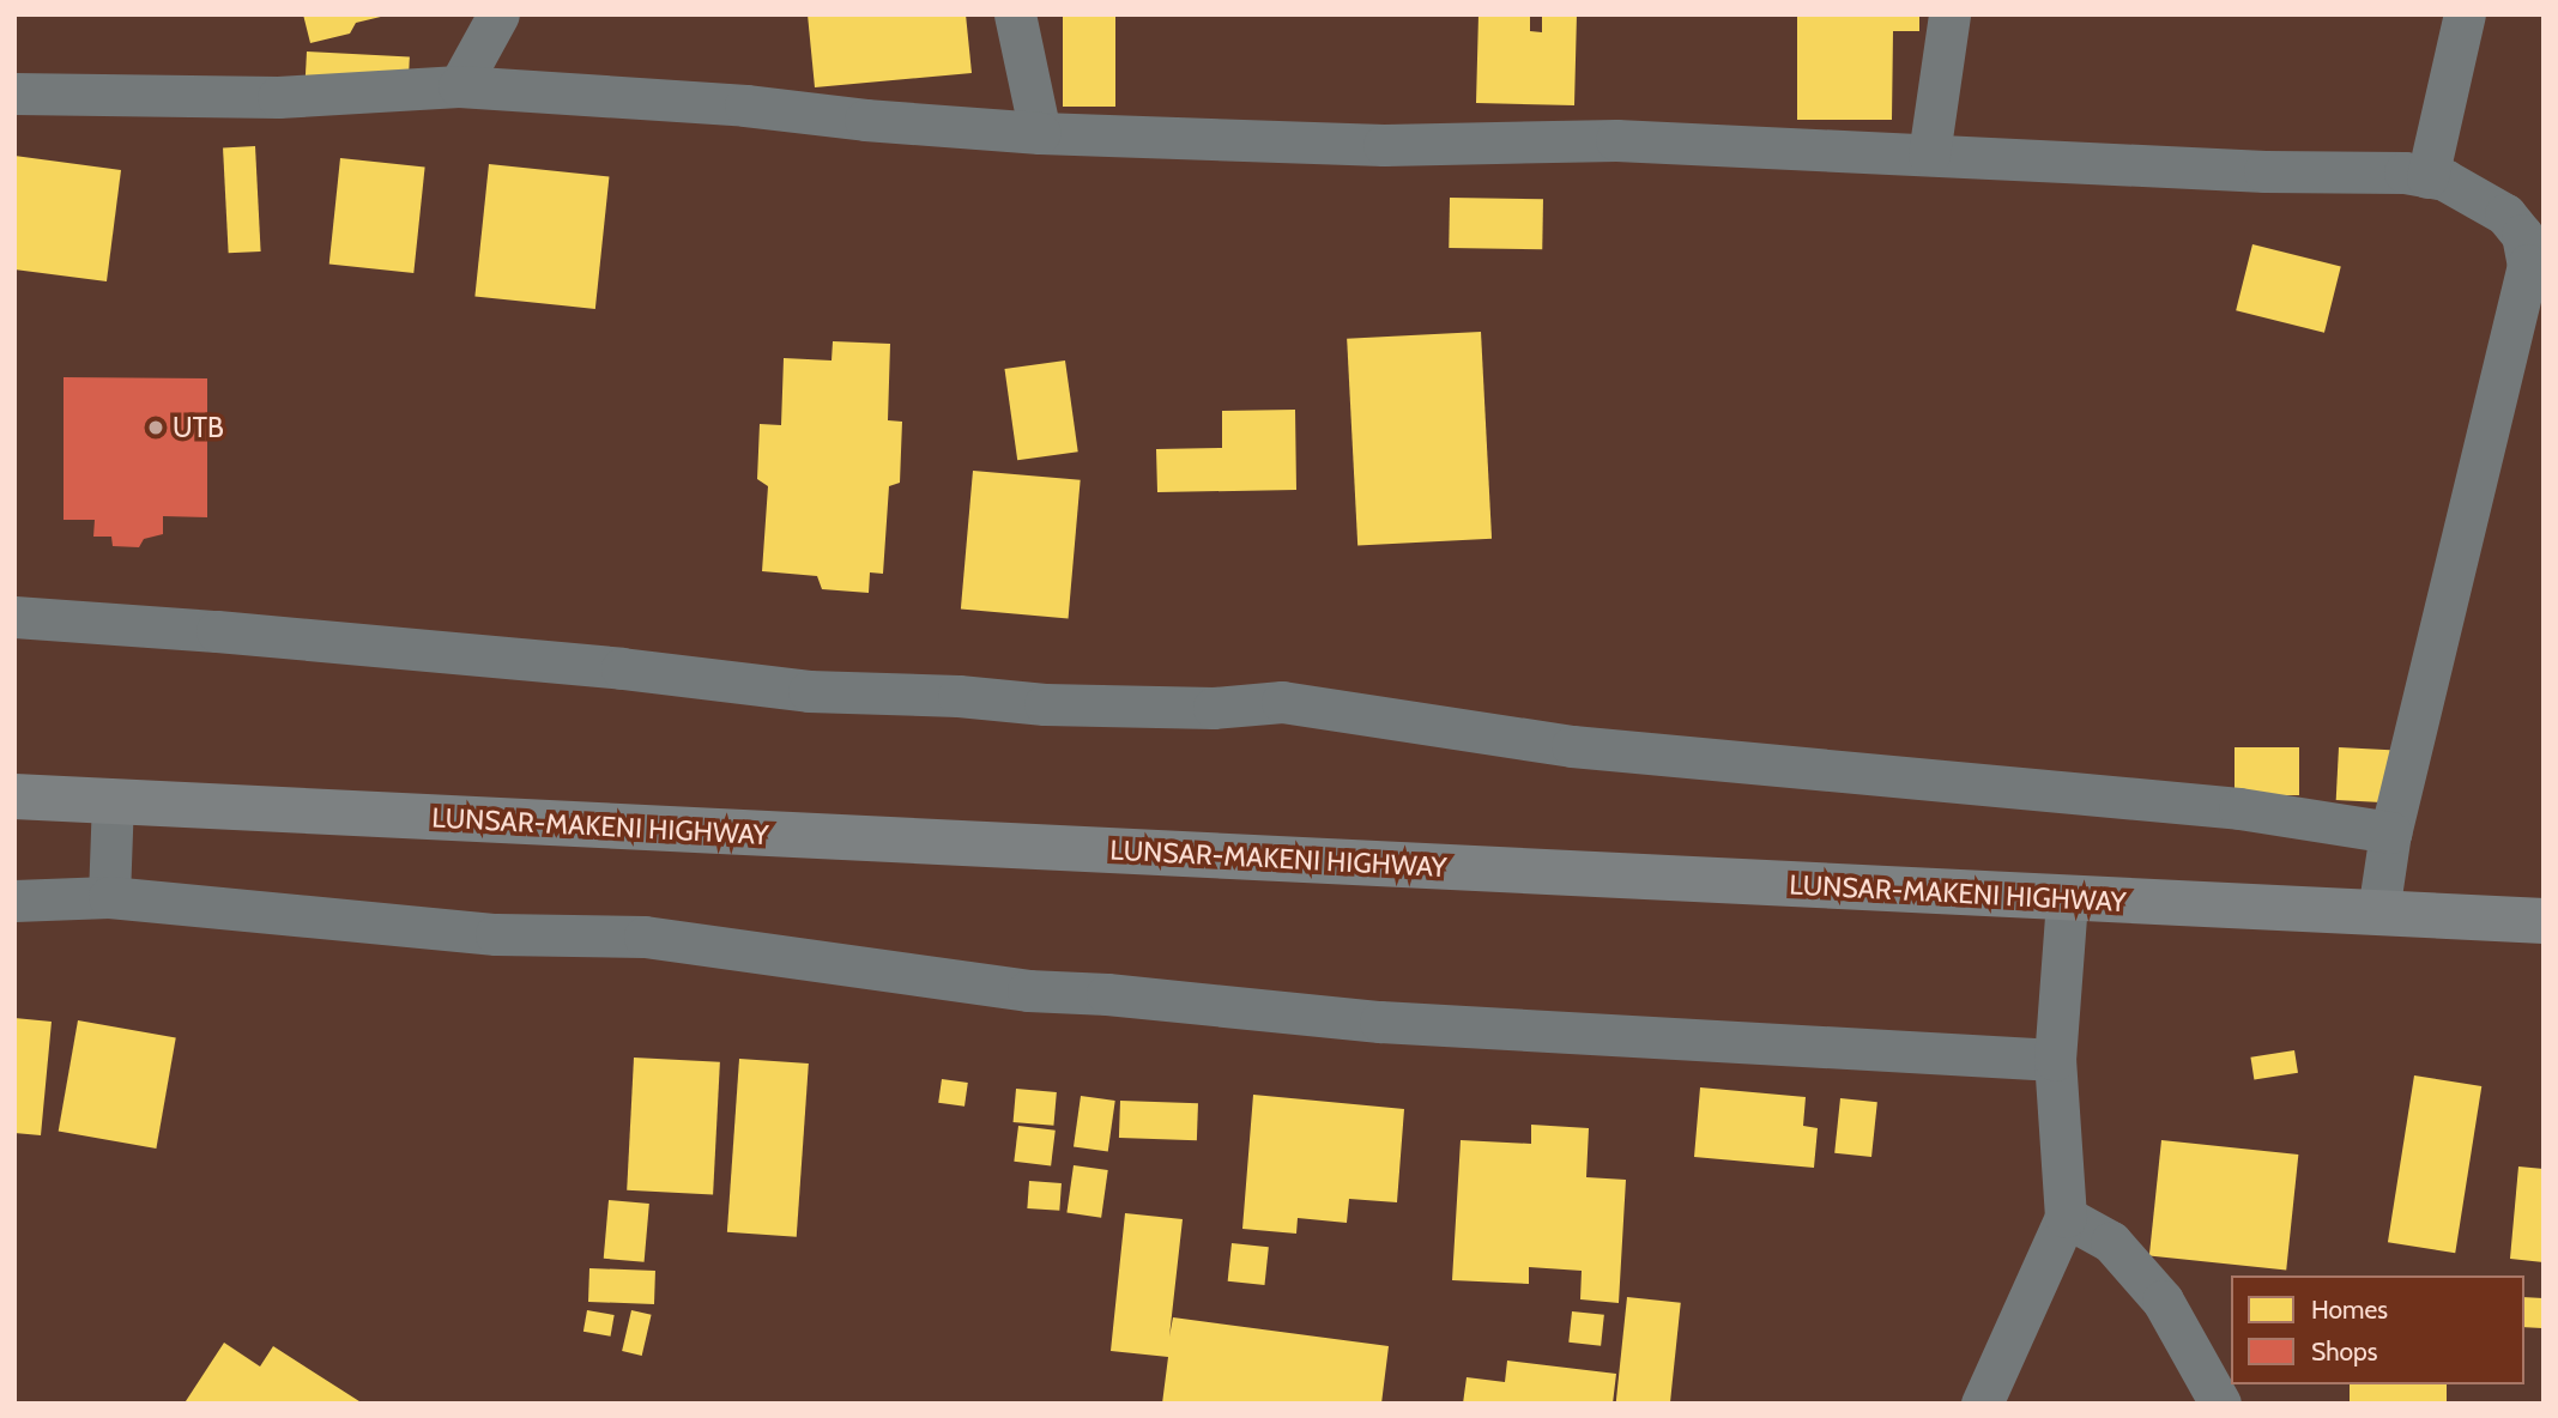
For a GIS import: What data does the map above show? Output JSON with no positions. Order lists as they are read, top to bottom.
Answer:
{
  "streets": {
    "main road": ["LUNSAR-MAKENI HIGHWAY"]
  },
  "places": ["UTB"],
  "legend": ["Homes", "Shops"]
}
